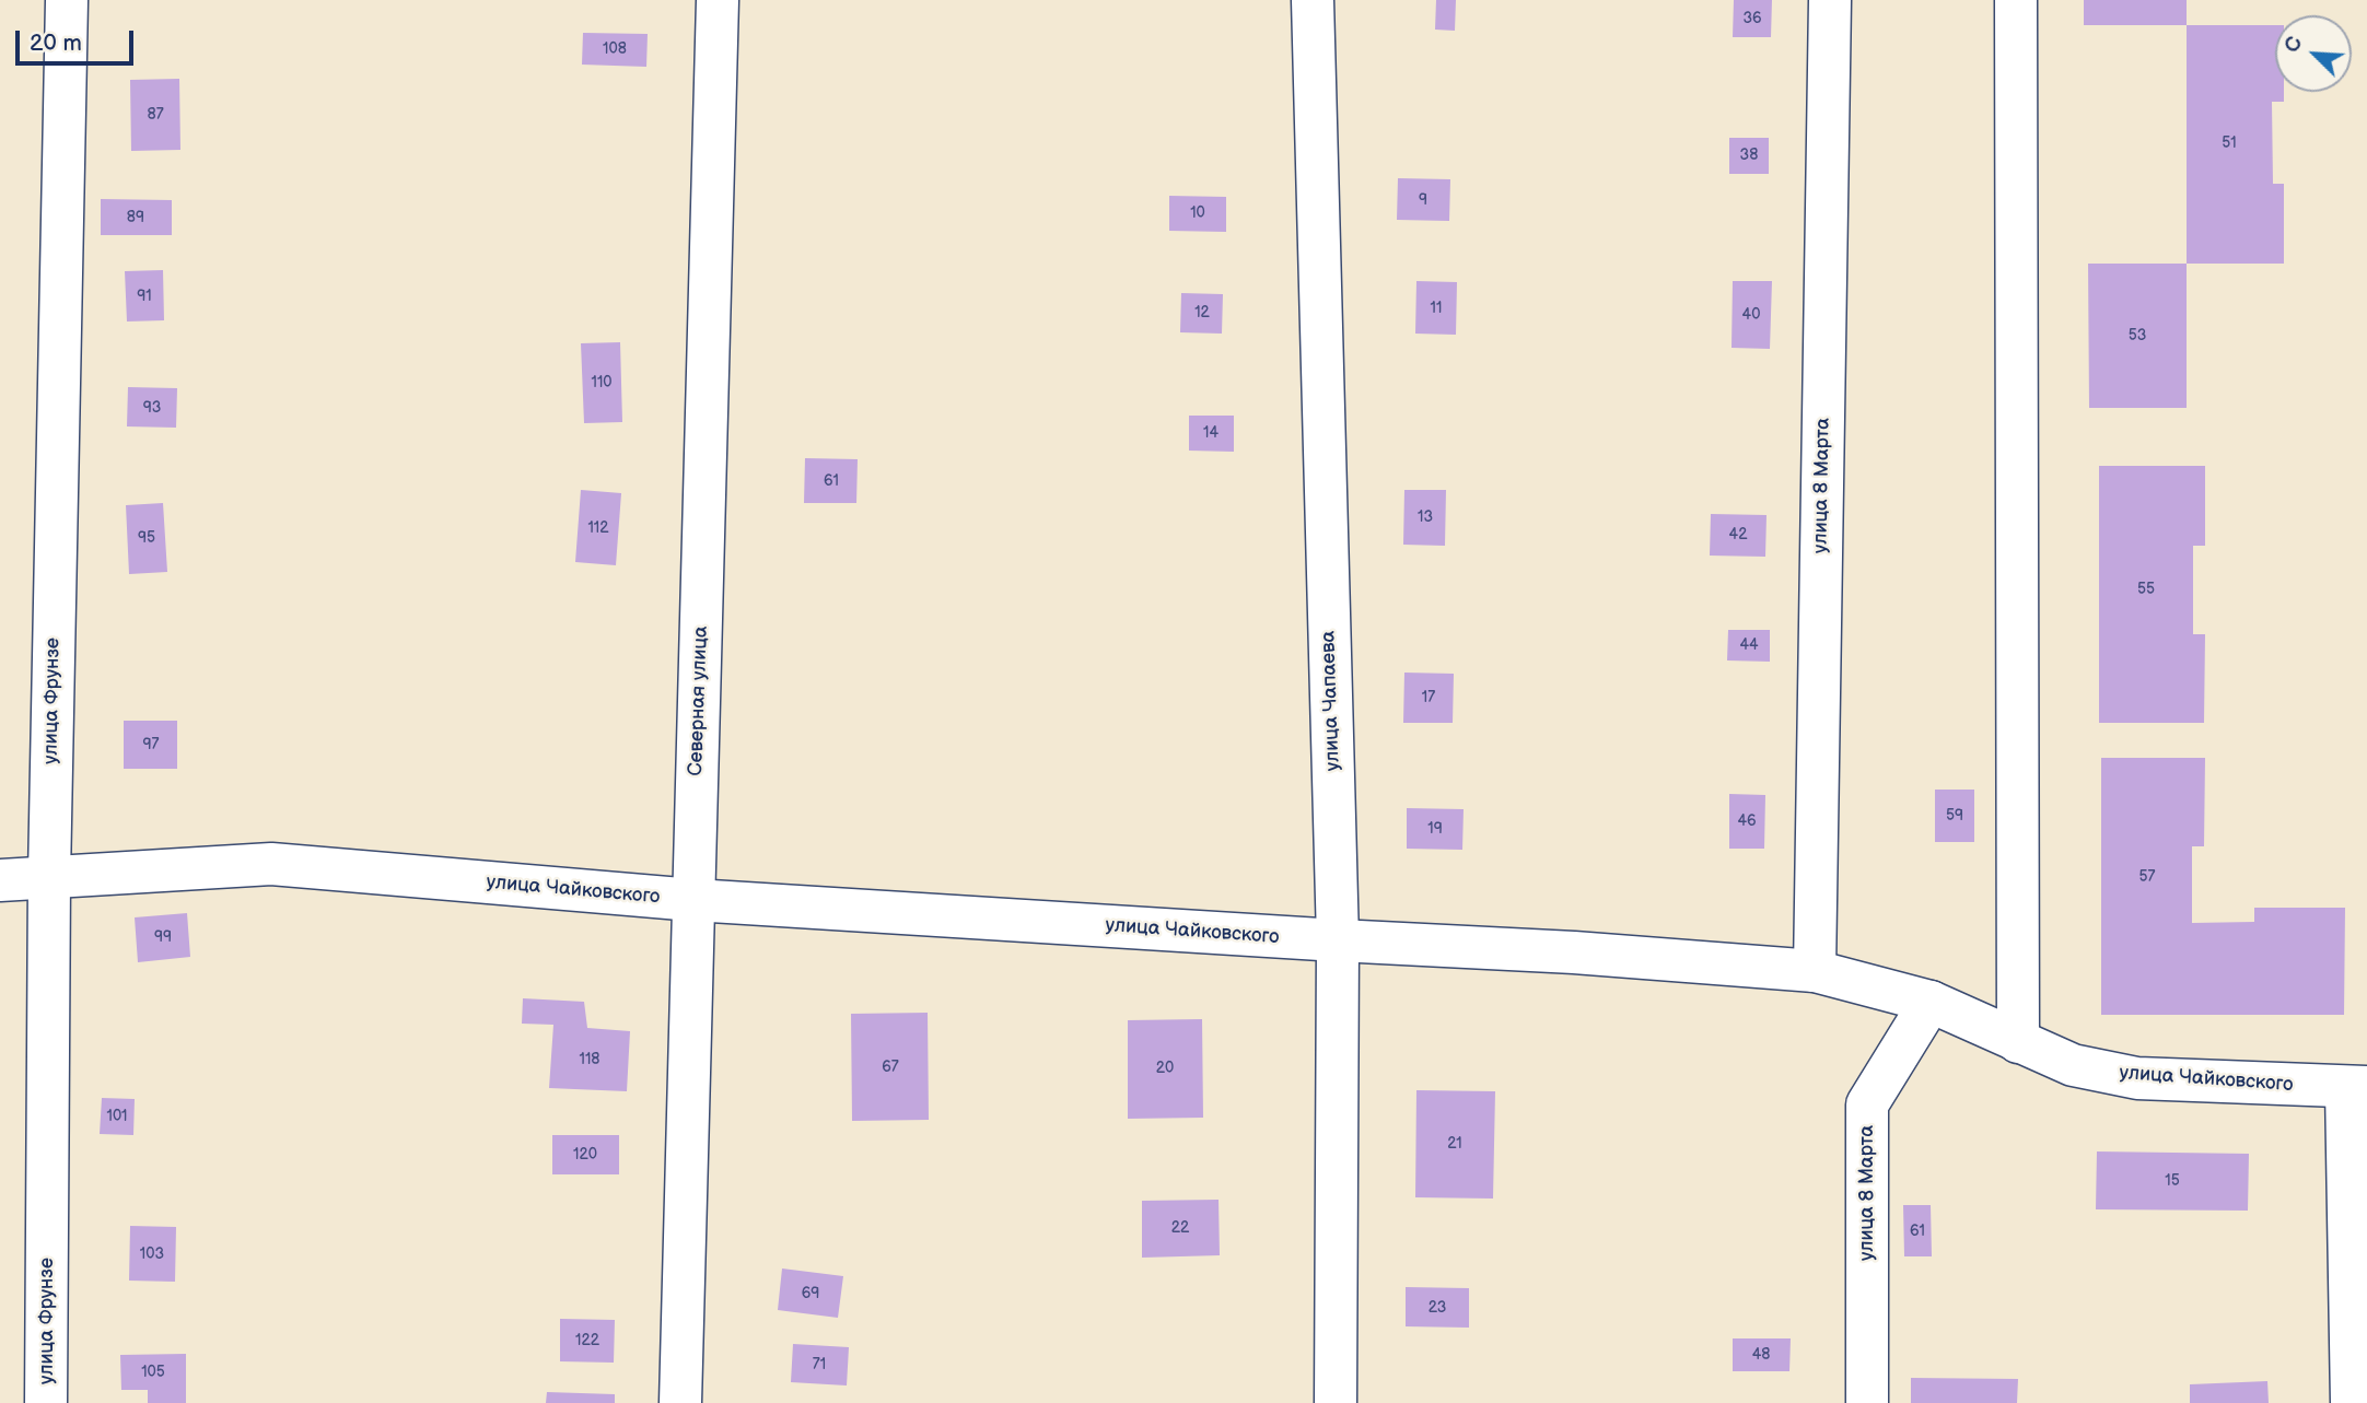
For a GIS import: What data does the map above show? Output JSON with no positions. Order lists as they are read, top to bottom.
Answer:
{
  "streets": {
    "street": [
      "улица 8 Марта",
      "улица Фрунзе",
      "Северная улица",
      "улица Чапаева",
      "улица Чайковского"
    ]
  },
  "crossings": [
    ["улица 8 Марта", "улица Чайковского"],
    ["улица Фрунзе", "улица Чайковского"],
    ["Северная улица", "улица Чайковского"],
    ["улица Чапаева", "улица Чайковского"]
  ],
  "house_numbers": [
    "36",
    "108",
    "87",
    "51",
    "38",
    "9",
    "10",
    "89",
    "91",
    "11",
    "12",
    "40",
    "53",
    "110",
    "93",
    "14",
    "61",
    "13",
    "112",
    "42",
    "95",
    "55",
    "44",
    "17",
    "97",
    "59",
    "46",
    "19",
    "57",
    "99",
    "118",
    "67",
    "20",
    "101",
    "21",
    "120",
    "15",
    "22",
    "61",
    "103",
    "69",
    "23",
    "122",
    "48",
    "71",
    "105"
  ],
  "scale_bar": "20 m",
  "north": "top left"
}
